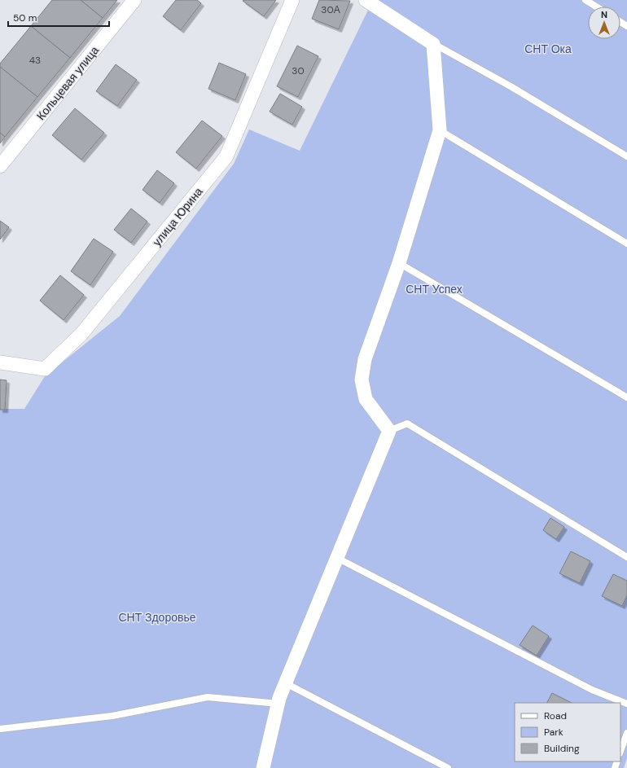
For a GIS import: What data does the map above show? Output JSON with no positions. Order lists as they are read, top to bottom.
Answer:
{
  "streets": {
    "street": ["Кольцевая улица", "улица Юрина"]
  },
  "parks": ["СНТ Ока", "СНТ Успех", "СНТ Здоровье"],
  "house_numbers": ["30А", "43", "30"],
  "legend": ["Road", "Park", "Building"],
  "scale_bar": "50 m",
  "north": "top"
}
